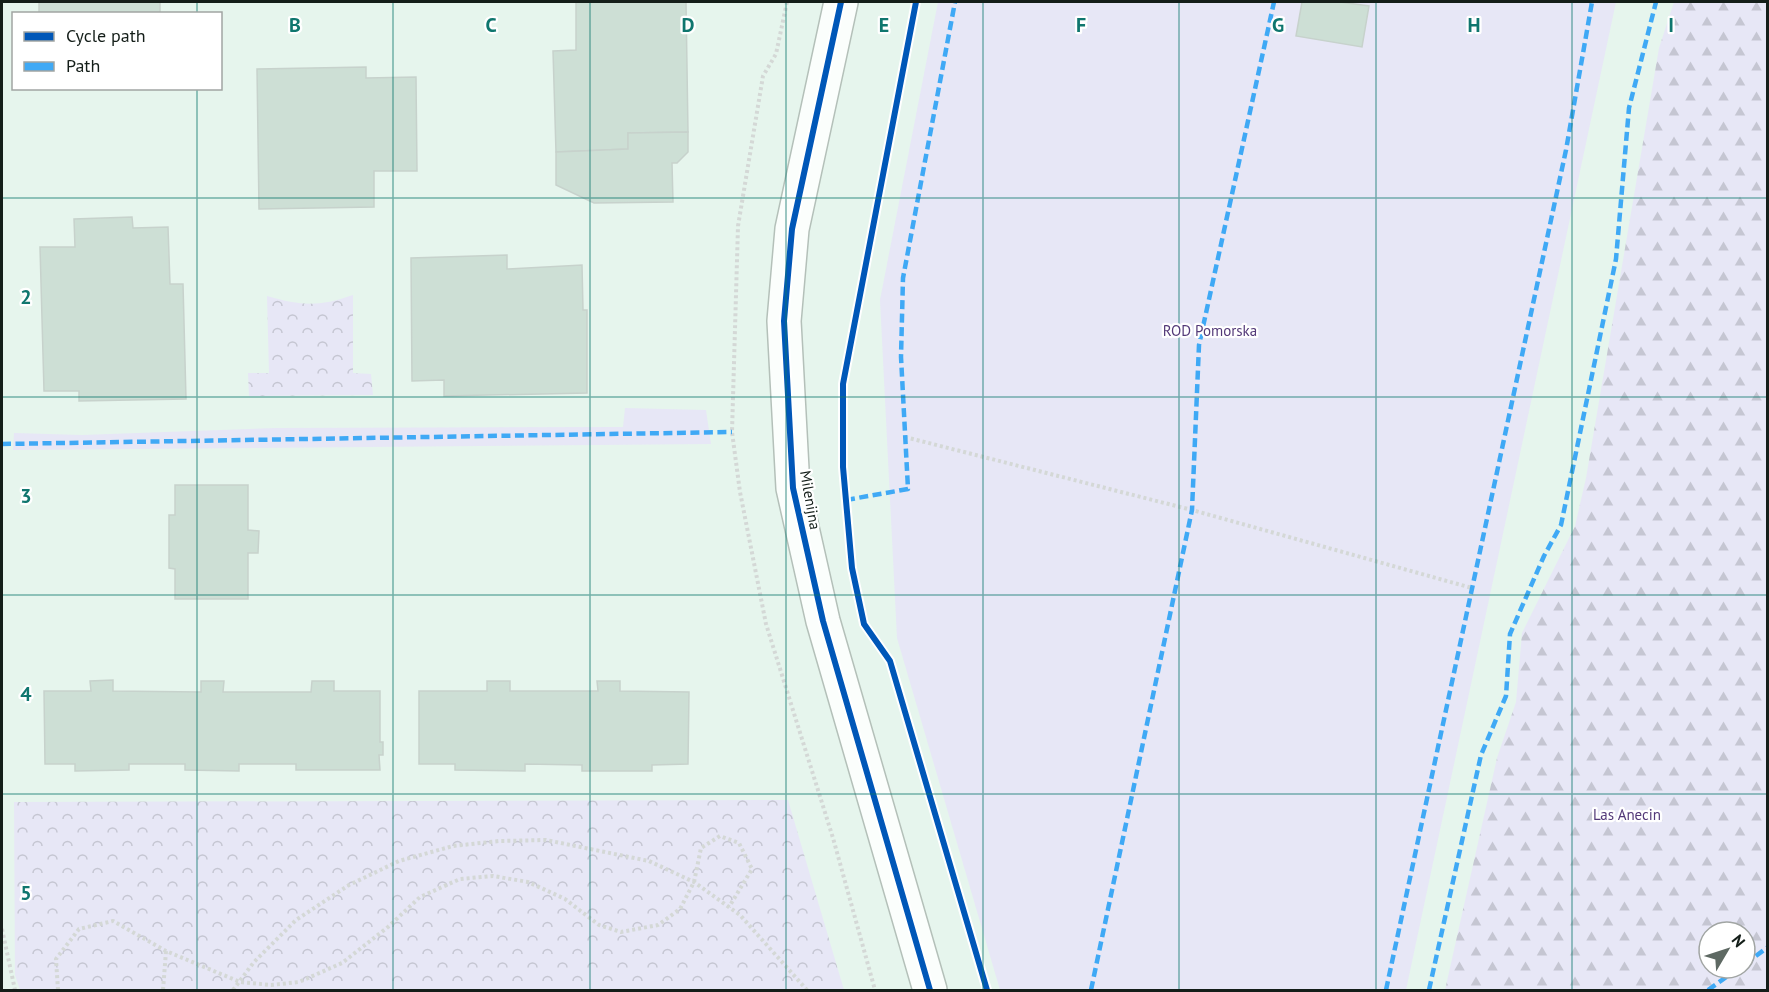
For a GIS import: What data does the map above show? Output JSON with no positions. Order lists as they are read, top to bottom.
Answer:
{
  "streets": {
    "street": ["Milenijna"]
  },
  "parks": ["ROD Pomorska", "Las Anecin"],
  "legend": ["Cycle path", "Path"],
  "north": "top right",
  "grid": {
    "columns": [
      "B",
      "C",
      "D",
      "E",
      "F",
      "G",
      "H",
      "I"
    ],
    "rows": [
      "2",
      "3",
      "4",
      "5"
    ]
  }
}
